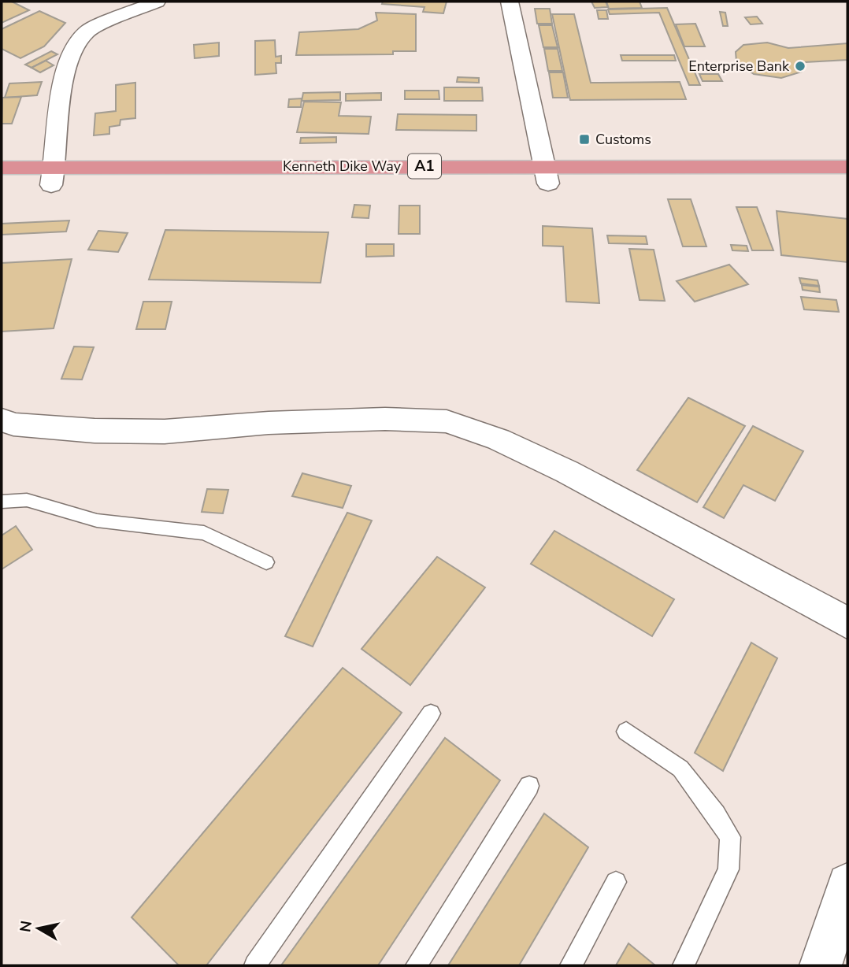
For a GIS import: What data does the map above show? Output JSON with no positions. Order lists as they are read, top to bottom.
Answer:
{
  "streets": {
    "highway": ["Kenneth Dike Way", "A1"]
  },
  "places": {
    "other": ["Enterprise Bank"],
    "transit": ["Customs"]
  },
  "north": "left"
}
